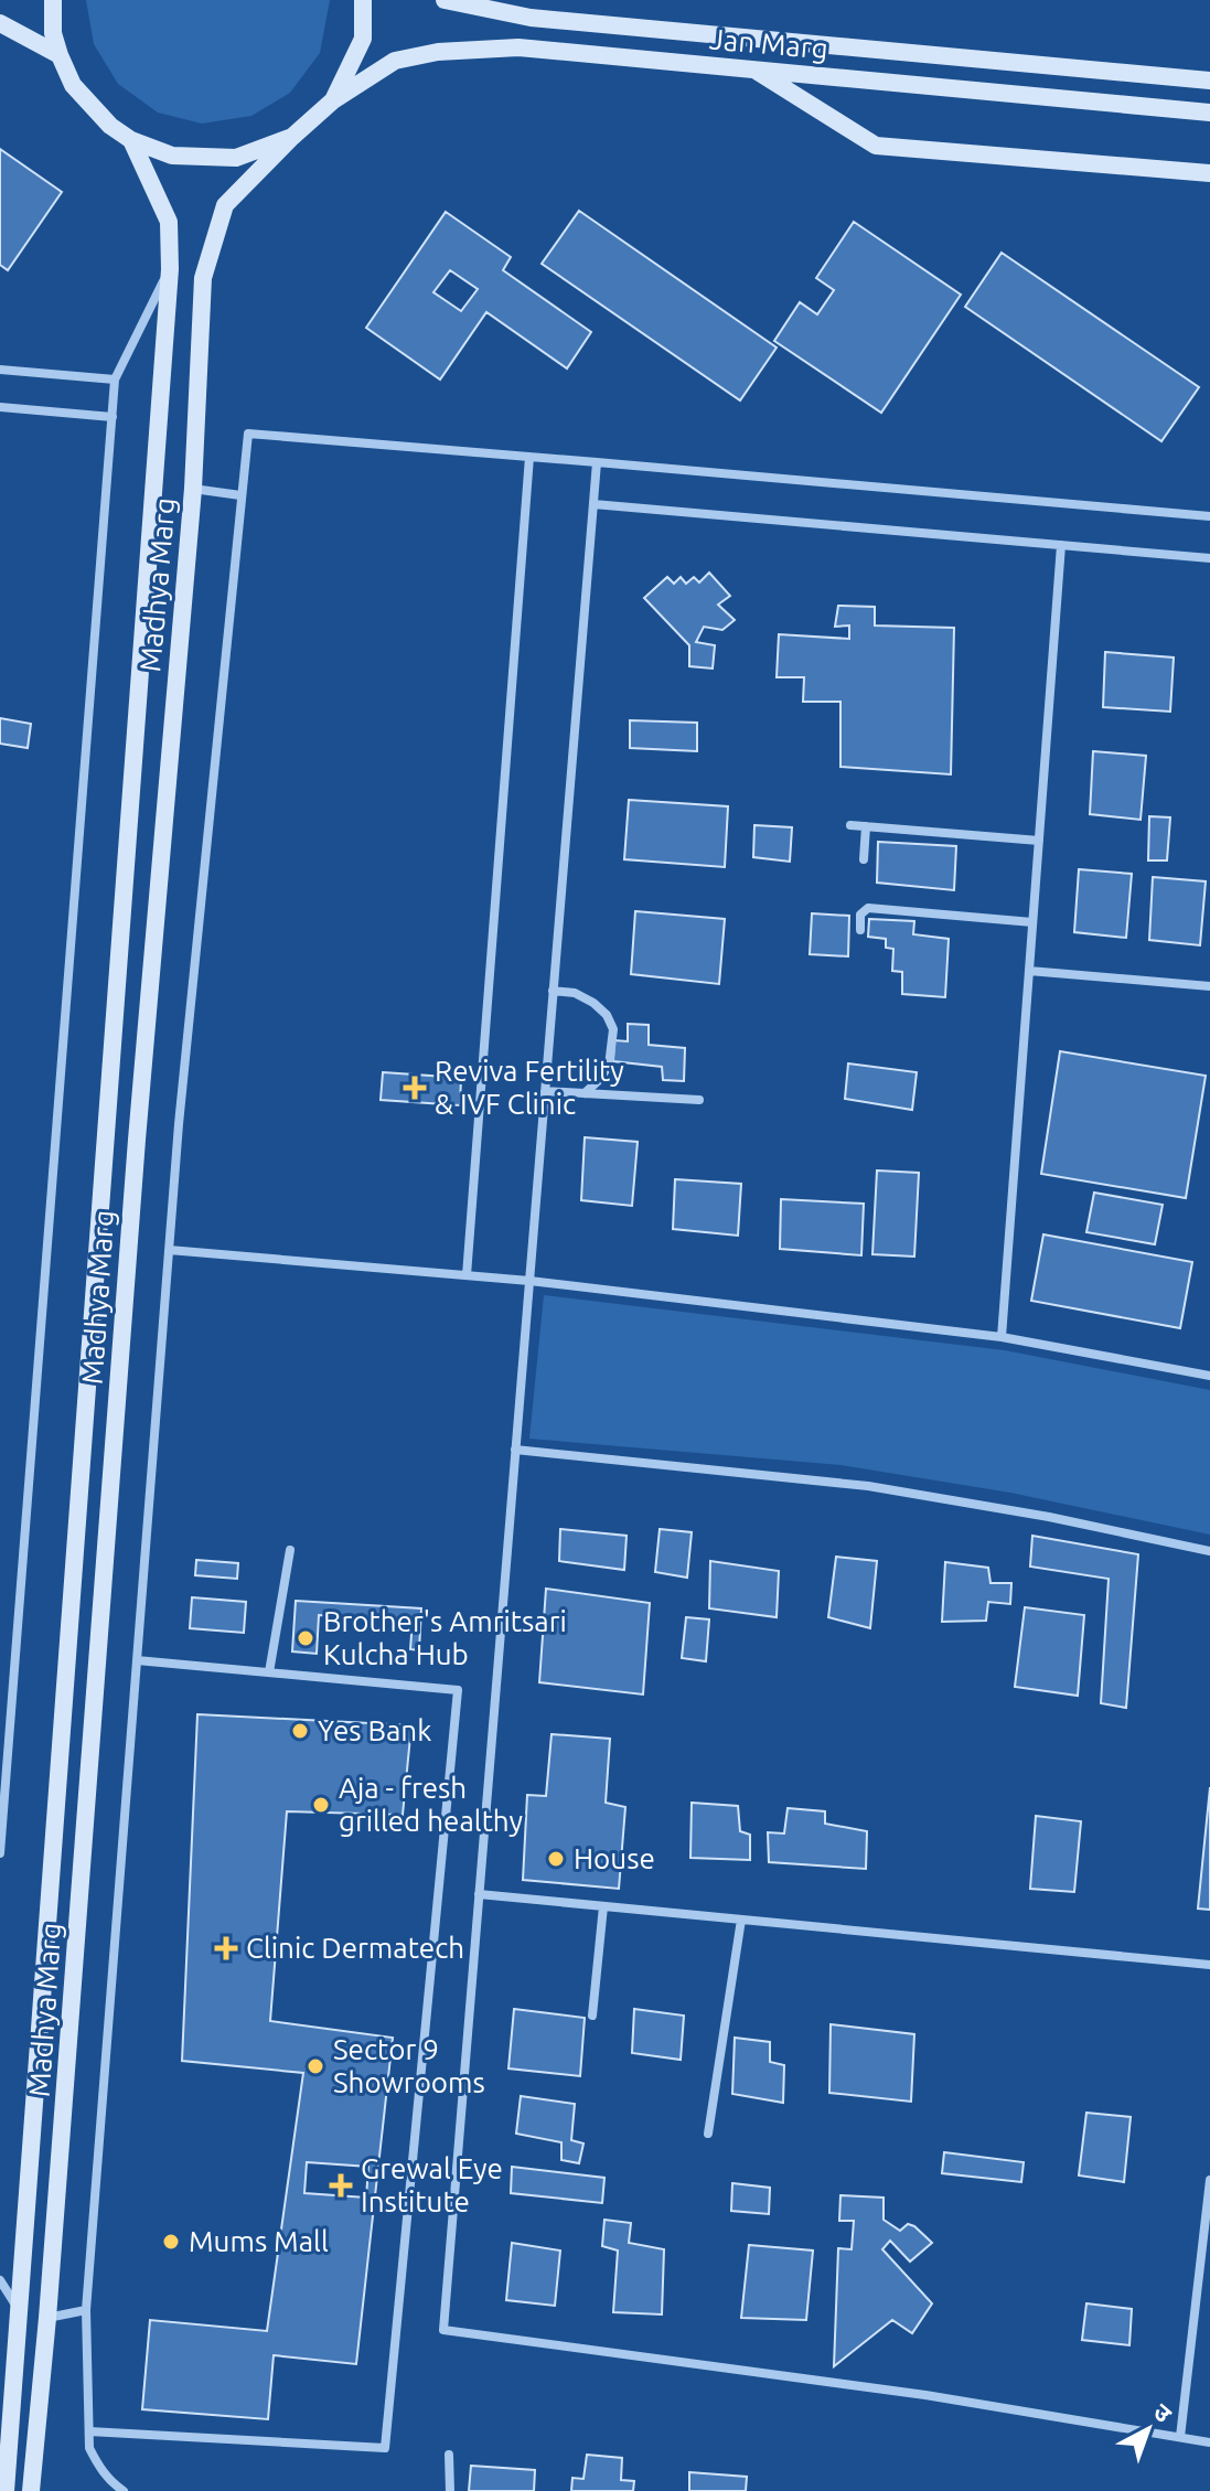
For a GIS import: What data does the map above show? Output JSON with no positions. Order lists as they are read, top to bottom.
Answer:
{
  "streets": {
    "main road": ["Jan Marg", "Madhya Marg"]
  },
  "crossings": [
    ["Jan Marg", "Madhya Marg"]
  ],
  "places": {
    "health": ["Reviva Fertility & IVF Clinic", "Clinic Dermatech", "Grewal Eye Institute"],
    "other": [
      "Brother's Amritsari Kulcha Hub",
      "Yes Bank",
      "Aja - fresh grilled healthy",
      "House",
      "Sector 9 Showrooms",
      "Mums Mall"
    ]
  },
  "north": "top right"
}
